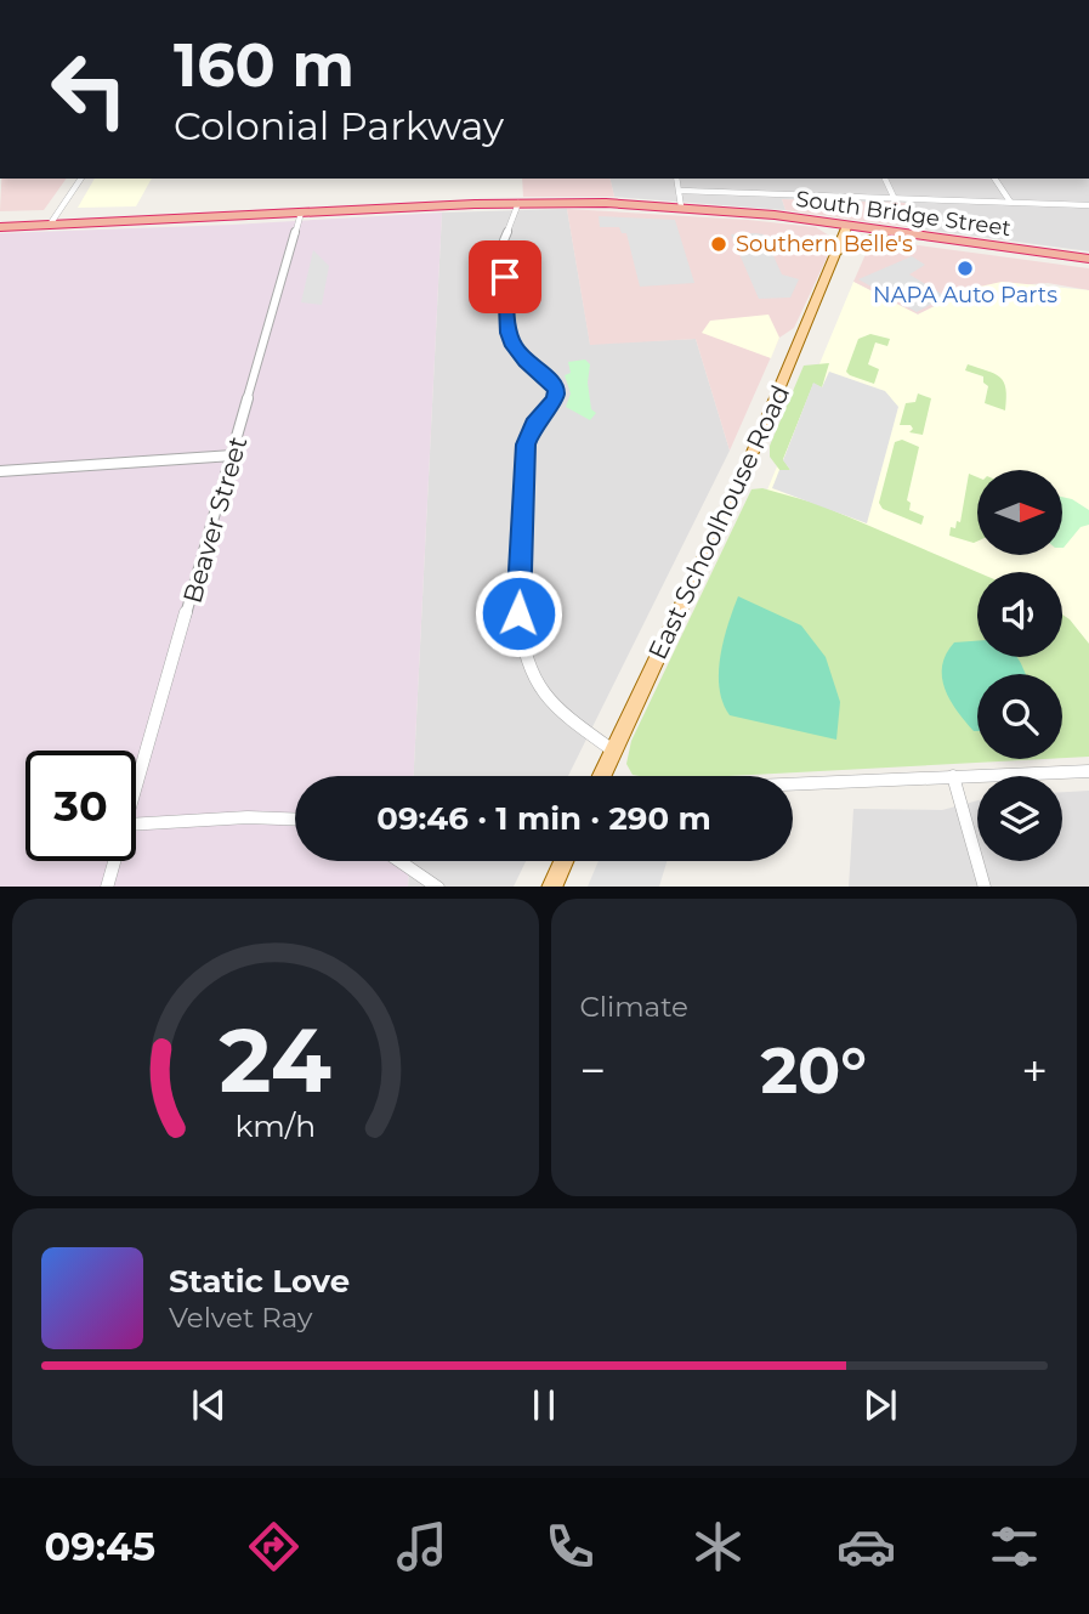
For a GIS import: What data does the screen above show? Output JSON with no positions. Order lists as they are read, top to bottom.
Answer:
{
  "streets": {
    "highway": ["South Bridge Street"],
    "main road": ["East Schoolhouse Road"],
    "street": ["Beaver Street"]
  },
  "crossings": [
    ["South Bridge Street", "Beaver Street"],
    ["South Bridge Street", "East Schoolhouse Road"]
  ],
  "places": ["Southern Belle's", "NAPA Auto Parts"],
  "north": "right",
  "page": {
    "turn": ["160 m", "Colonial Parkway"],
    "limit": "30",
    "trip": "09:46 · 1 min · 290 m",
    "tile": "Climate",
    "heat": ["−", "20°", "+"],
    "song": ["Static Love", "Velvet Ray"],
    "tabs": "09:45",
    "gauge": ["24", "km/h"]
  }
}
